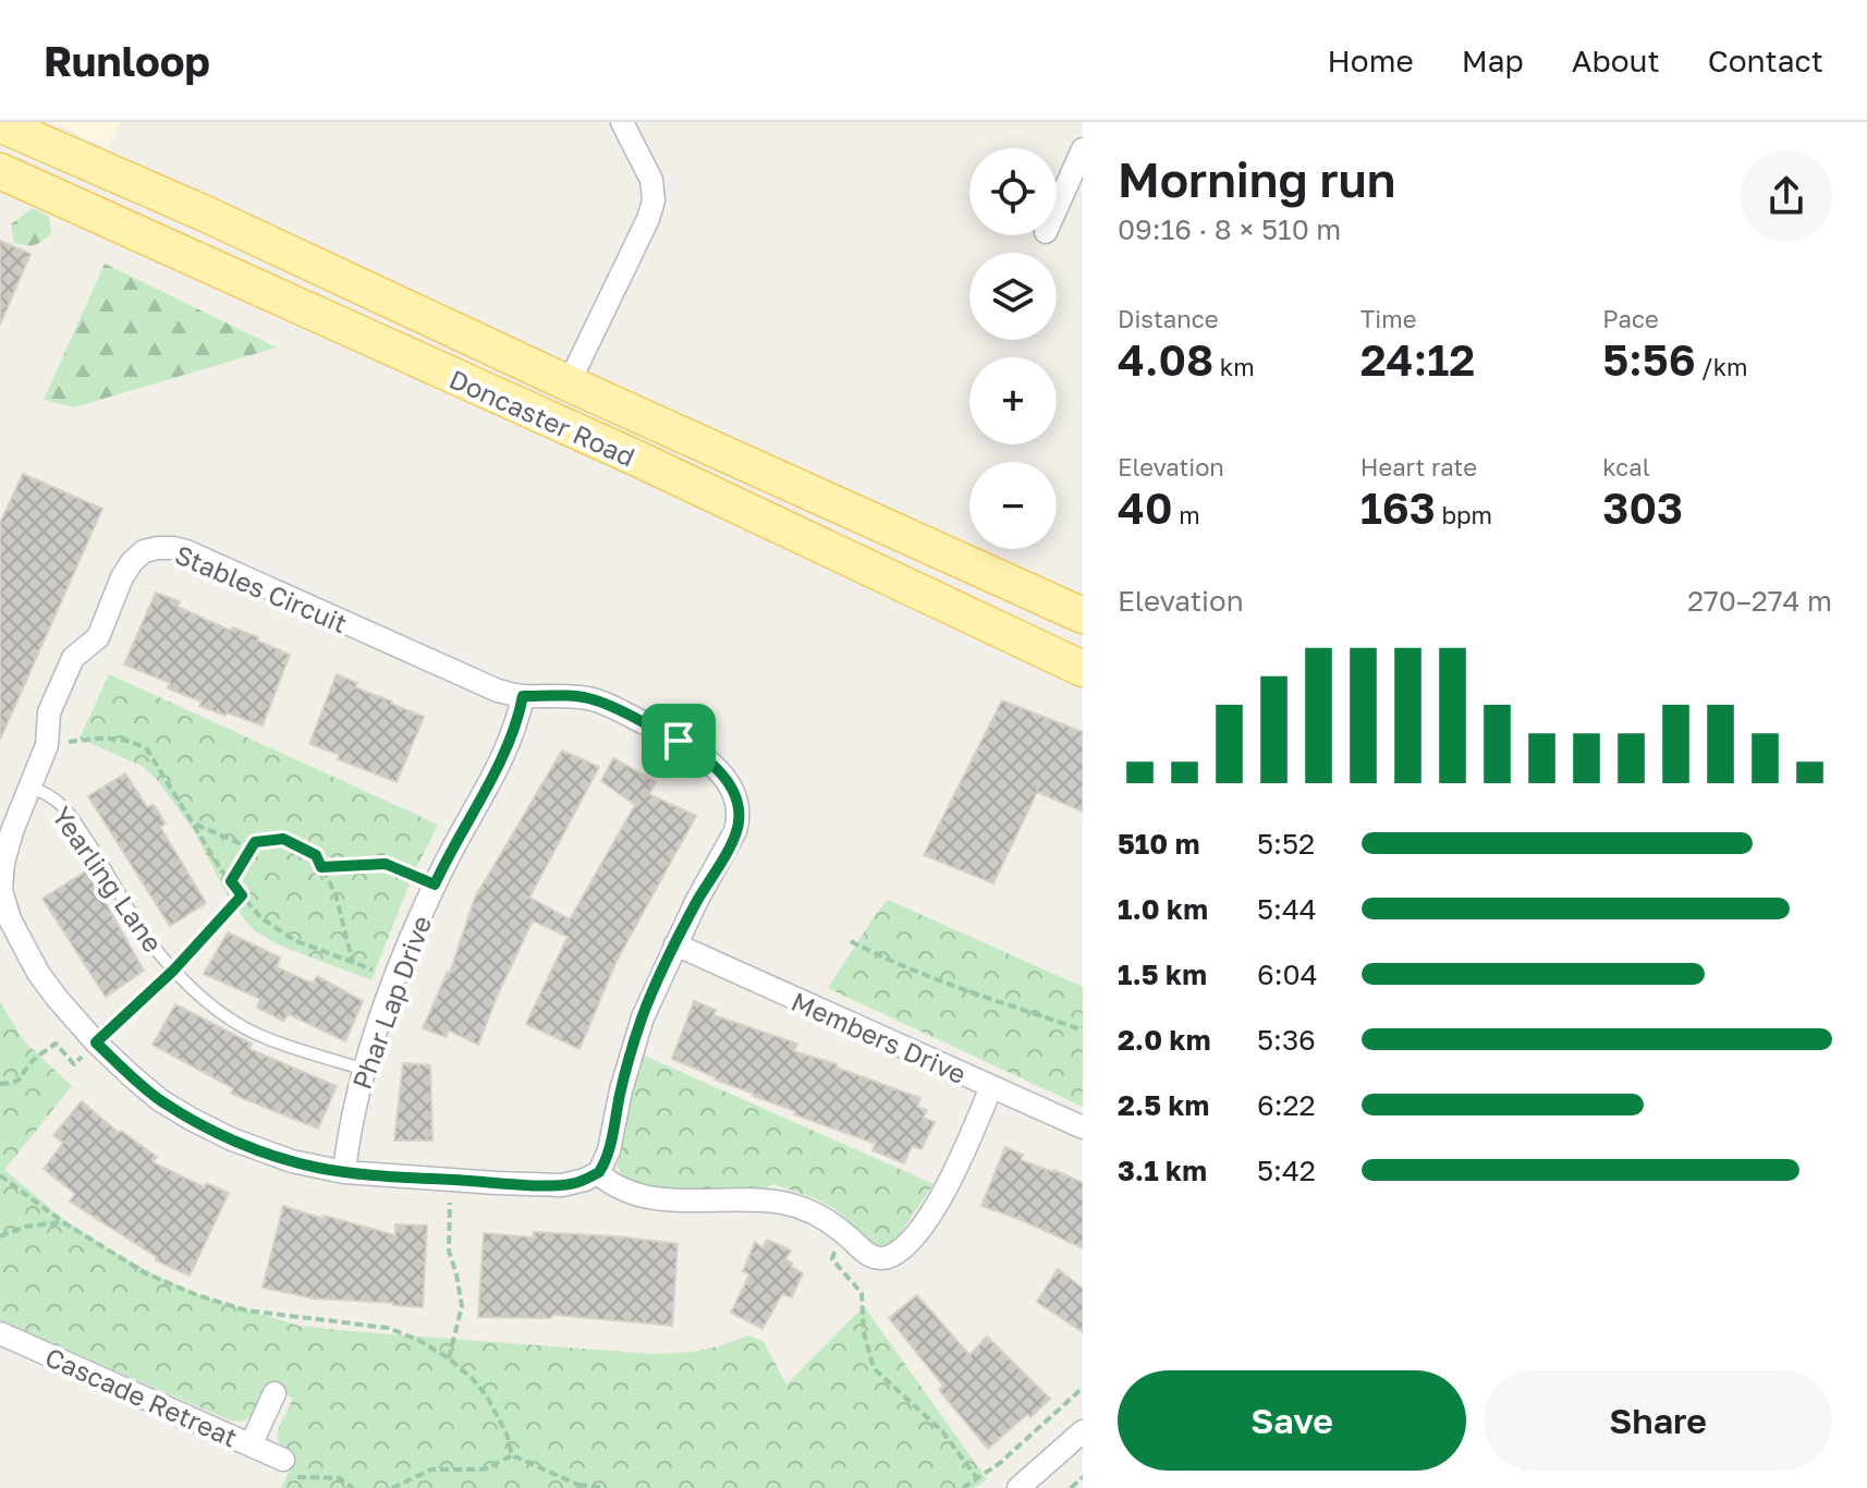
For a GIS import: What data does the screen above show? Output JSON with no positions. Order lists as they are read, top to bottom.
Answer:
{
  "streets": {
    "main road": ["Doncaster Road"],
    "street": [
      "Stables Circuit",
      "Phar Lap Drive",
      "Members Drive",
      "Cascade Retreat"
    ],
    "lane": ["Yearling Lane"]
  },
  "crossings": [
    ["Stables Circuit", "Yearling Lane"],
    ["Stables Circuit", "Phar Lap Drive"],
    ["Stables Circuit", "Members Drive"],
    ["Yearling Lane", "Phar Lap Drive"]
  ],
  "page": {
    "header": "Runloop",
    "nav": [
      "Home",
      "Map",
      "About",
      "Contact"
    ],
    "heading": ["Morning run", "09:16 · 8 × 510 m"],
    "map_buttons": ["+", "−"],
    "stats": [
      ["Distance", "4.08 km"],
      ["Time", "24:12"],
      ["Pace", "5:56 /km"],
      ["Elevation", "40 m"],
      ["Heart rate", "163 bpm"],
      ["kcal", "303"]
    ],
    "chart": ["Elevation", "270–274 m"],
    "list": [
      {
        "name": "510 m",
        "note": "5:52"
      },
      {
        "name": "1.0 km",
        "note": "5:44"
      },
      {
        "name": "1.5 km",
        "note": "6:04"
      },
      {
        "name": "2.0 km",
        "note": "5:36"
      },
      {
        "name": "2.5 km",
        "note": "6:22"
      },
      {
        "name": "3.1 km",
        "note": "5:42"
      }
    ],
    "buttons": ["Save", "Share"]
  }
}
